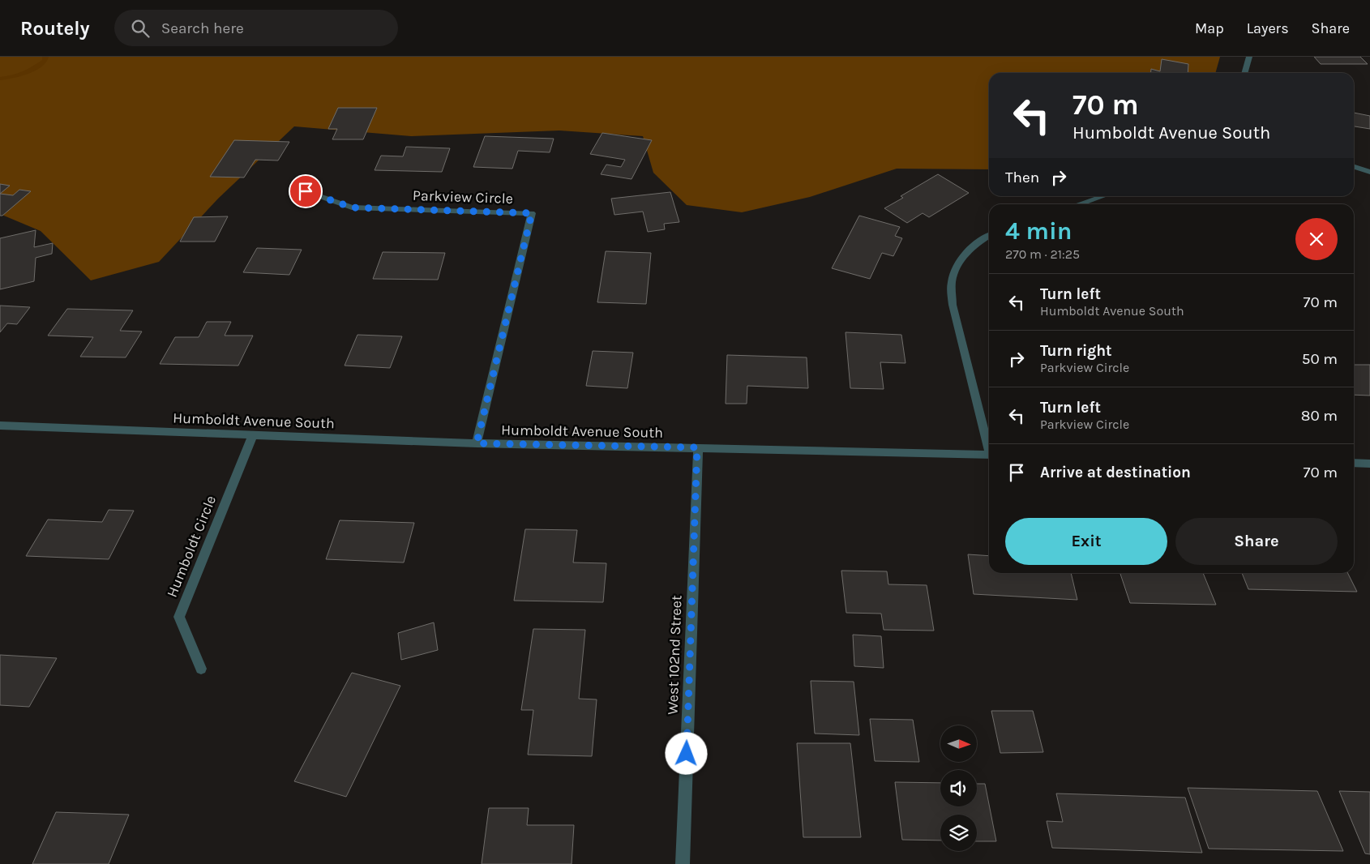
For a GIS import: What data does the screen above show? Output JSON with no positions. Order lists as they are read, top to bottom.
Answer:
{
  "streets": {
    "street": [
      "Parkview Circle",
      "Humboldt Avenue South",
      "Humboldt Circle",
      "West 102nd Street"
    ]
  },
  "crossings": [
    ["Parkview Circle", "Humboldt Avenue South"],
    ["Humboldt Avenue South", "Humboldt Circle"],
    ["Humboldt Avenue South", "West 102nd Street"]
  ],
  "north": "right",
  "page": {
    "header": "Routely",
    "search": "Search here",
    "nav": ["Map", "Layers", "Share"],
    "turn": ["70 m", "Humboldt Avenue South"],
    "then": "Then",
    "heading": ["4 min", "270 m · 21:25"],
    "list": [
      {
        "name": "Turn left",
        "note": "Humboldt Avenue South",
        "value": "70 m"
      },
      {
        "name": "Turn right",
        "note": "Parkview Circle",
        "value": "50 m"
      },
      {
        "name": "Turn left",
        "note": "Parkview Circle",
        "value": "80 m"
      },
      {
        "name": "Arrive at destination",
        "value": "70 m"
      }
    ],
    "buttons": ["Exit", "Share"]
  }
}
